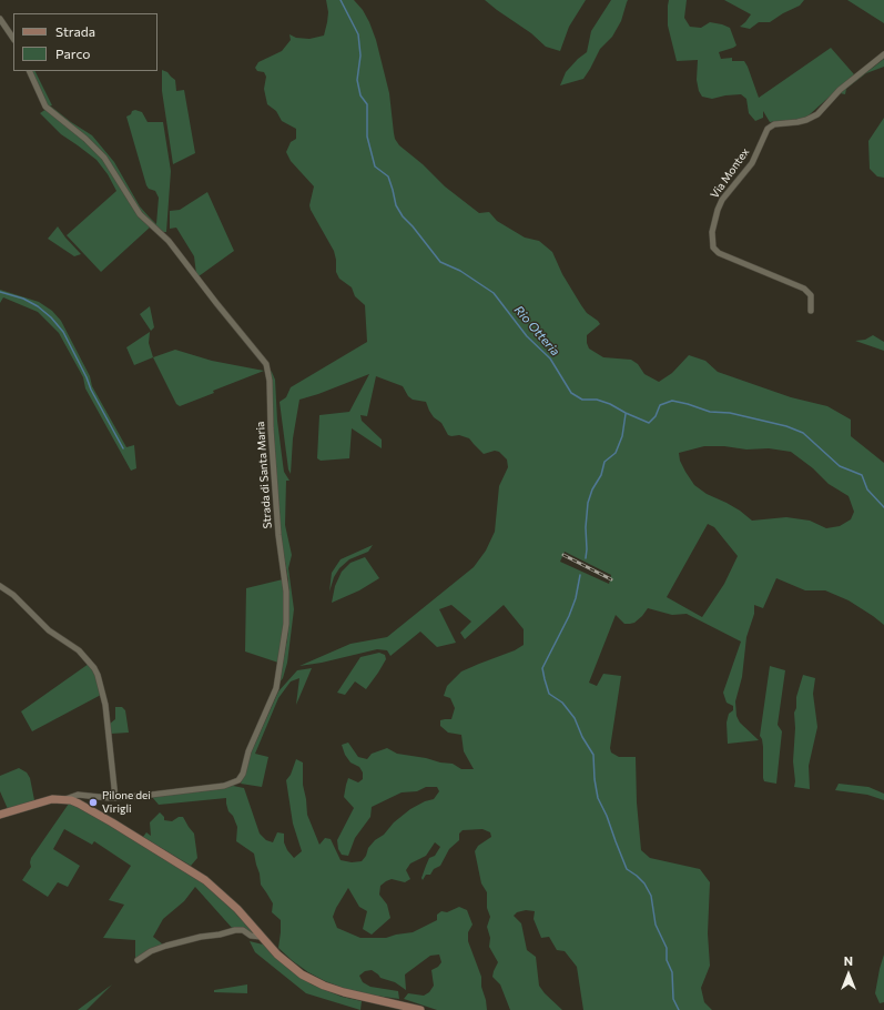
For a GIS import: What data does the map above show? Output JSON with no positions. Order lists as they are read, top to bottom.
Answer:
{
  "streets": {
    "street": ["Via Montex", "Strada di Santa Maria"]
  },
  "water": ["Rio Otteria"],
  "places": ["Pilone dei Virigli"],
  "legend": ["Strada", "Parco"],
  "north": "top"
}
